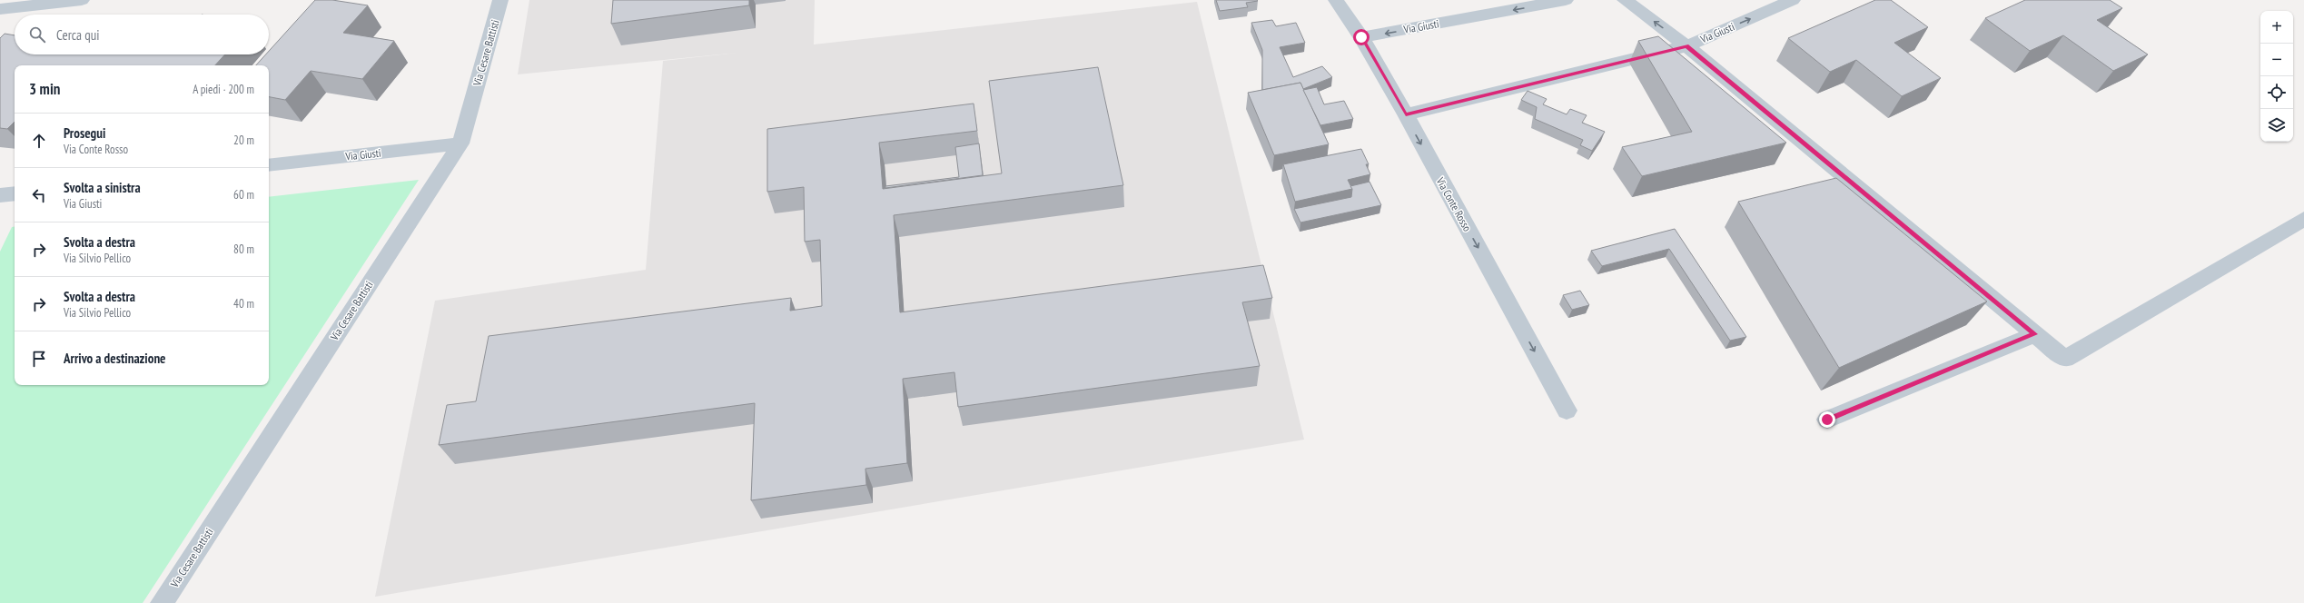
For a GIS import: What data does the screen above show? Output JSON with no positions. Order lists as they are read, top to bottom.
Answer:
{
  "streets": {
    "street": ["Via Giusti", "Via Cesare Battisti", "Via Conte Rosso"]
  },
  "crossings": [
    ["Via Giusti", "Via Cesare Battisti"],
    ["Via Giusti", "Via Conte Rosso"]
  ],
  "one_way": ["Via Conte Rosso"],
  "page": {
    "map_buttons": ["+", "−"],
    "search": "Cerca qui",
    "heading": ["3 min", "A piedi · 200 m"],
    "list": [
      ["Prosegui", "Via Conte Rosso", "20 m"],
      ["Svolta a sinistra", "Via Giusti", "60 m"],
      ["Svolta a destra", "Via Silvio Pellico", "80 m"],
      ["Svolta a destra", "Via Silvio Pellico", "40 m"],
      "Arrivo a destinazione"
    ]
  }
}
